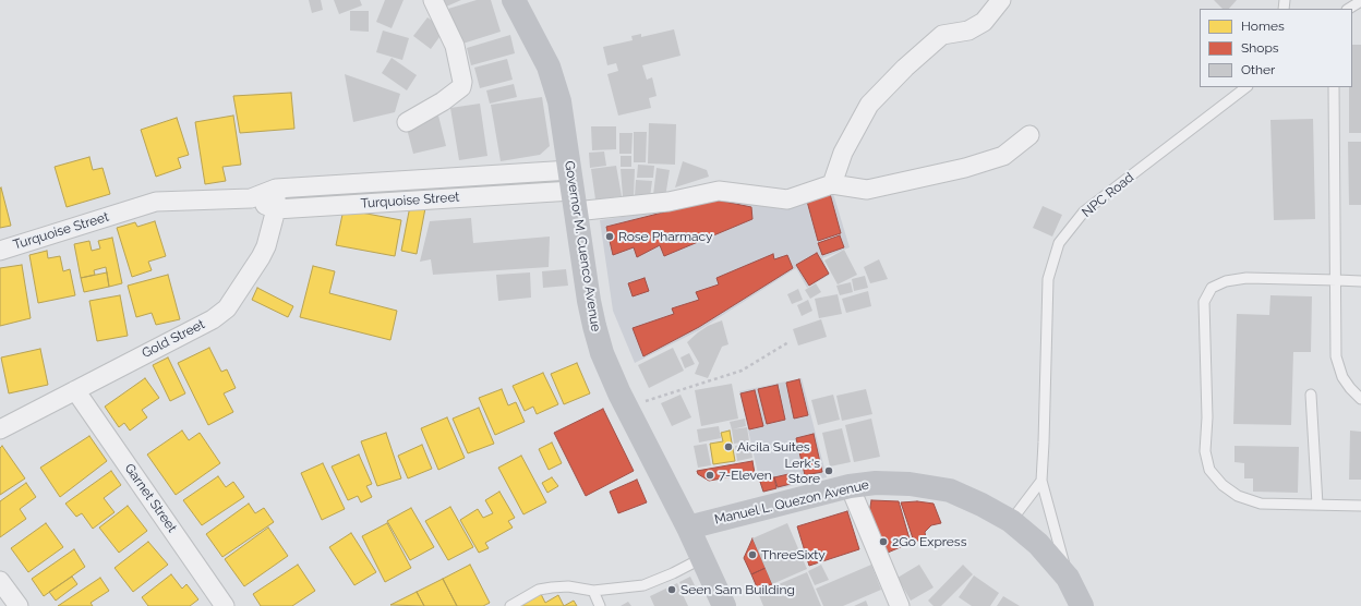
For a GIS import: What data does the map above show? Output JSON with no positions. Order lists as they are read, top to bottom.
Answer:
{
  "streets": {
    "main road": ["Governor M. Cuenco Avenue", "Manuel L. Quezon Avenue"],
    "street": ["Turquoise Street", "Gold Street", "Garnet Street"],
    "lane": ["NPC Road"]
  },
  "crossings": [
    ["NPC Road", "Manuel L. Quezon Avenue"],
    ["Turquoise Street", "Governor M. Cuenco Avenue"],
    ["Turquoise Street", "Gold Street"],
    ["Governor M. Cuenco Avenue", "Manuel L. Quezon Avenue"],
    ["Gold Street", "Garnet Street"]
  ],
  "places": [
    "Rose Pharmacy",
    "Aicila Suites",
    "Lerk's Store",
    "7-Eleven",
    "2Go Express",
    "ThreeSixty",
    "Seen Sam Building"
  ],
  "legend": ["Homes", "Shops", "Other"]
}
